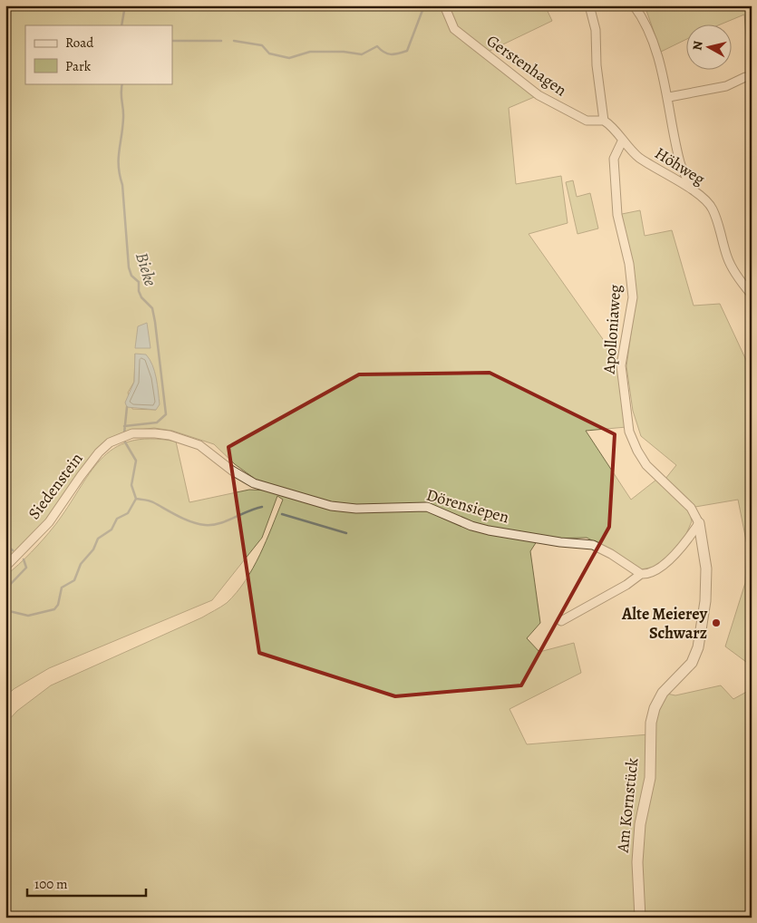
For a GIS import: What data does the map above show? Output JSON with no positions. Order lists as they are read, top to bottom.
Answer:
{
  "streets": {
    "street": [
      "Gerstenhagen",
      "Höhweg",
      "Apolloniaweg",
      "Siedenstein",
      "Dörensiepen",
      "Am Kornstück"
    ]
  },
  "crossings": [
    ["Gerstenhagen", "Höhweg"],
    ["Höhweg", "Apolloniaweg"],
    ["Apolloniaweg", "Am Kornstück"],
    ["Siedenstein", "Dörensiepen"]
  ],
  "water": ["Bieke"],
  "places": ["Alte Meierey Schwarz"],
  "legend": ["Road", "Park"],
  "scale_bar": "100 m",
  "north": "left"
}
